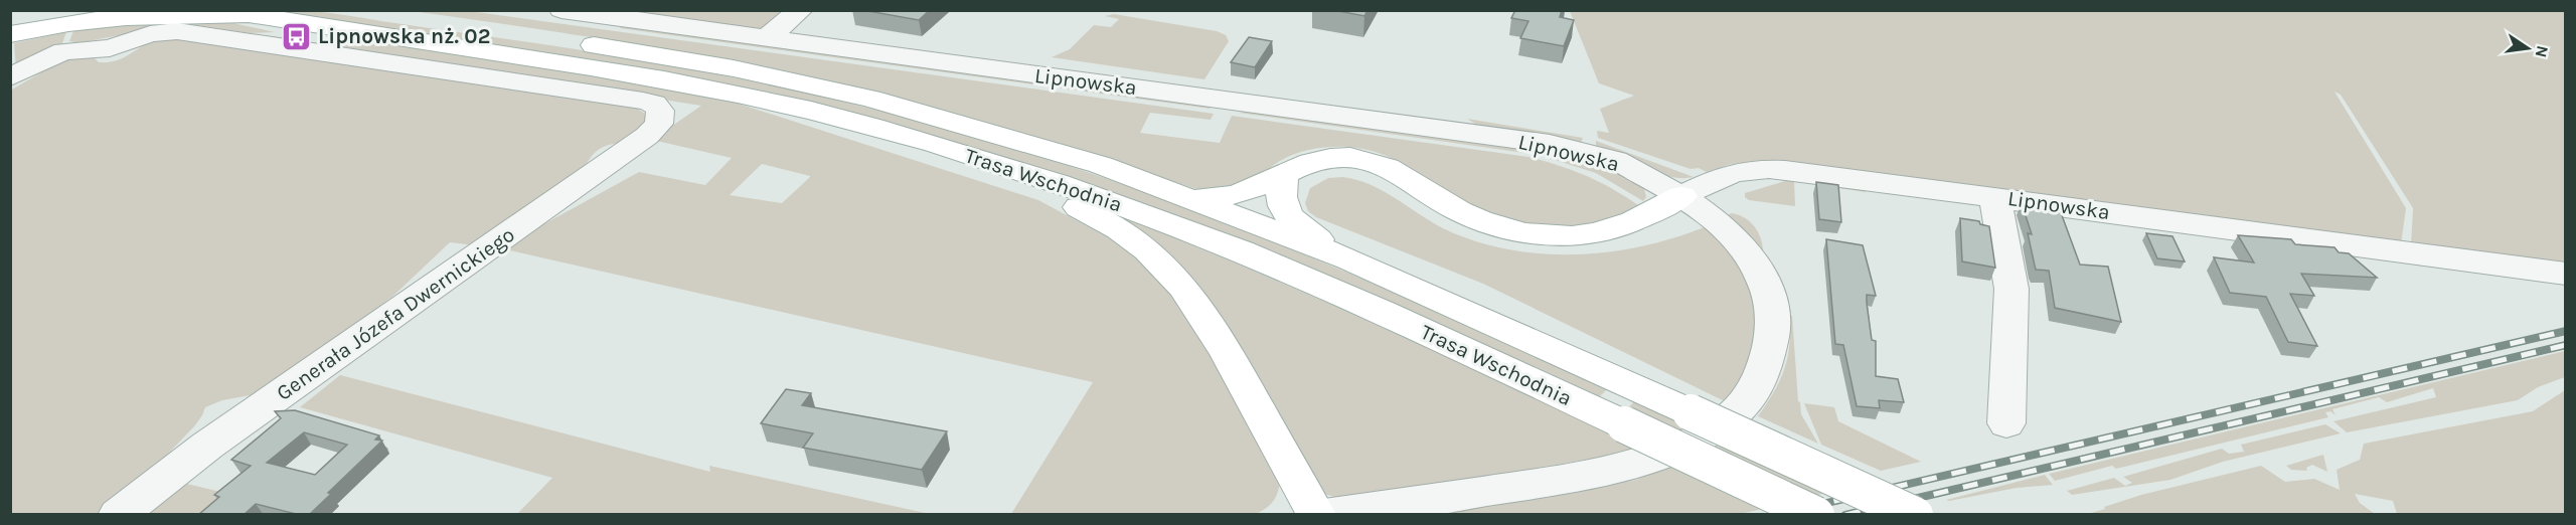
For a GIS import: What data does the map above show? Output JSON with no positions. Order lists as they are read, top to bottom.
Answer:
{
  "streets": {
    "main road": ["Trasa Wschodnia"],
    "street": ["Lipnowska", "Generała Józefa Dwernickiego"]
  },
  "places": {
    "bus stop": ["Lipnowska nż. 02"]
  },
  "north": "right"
}
